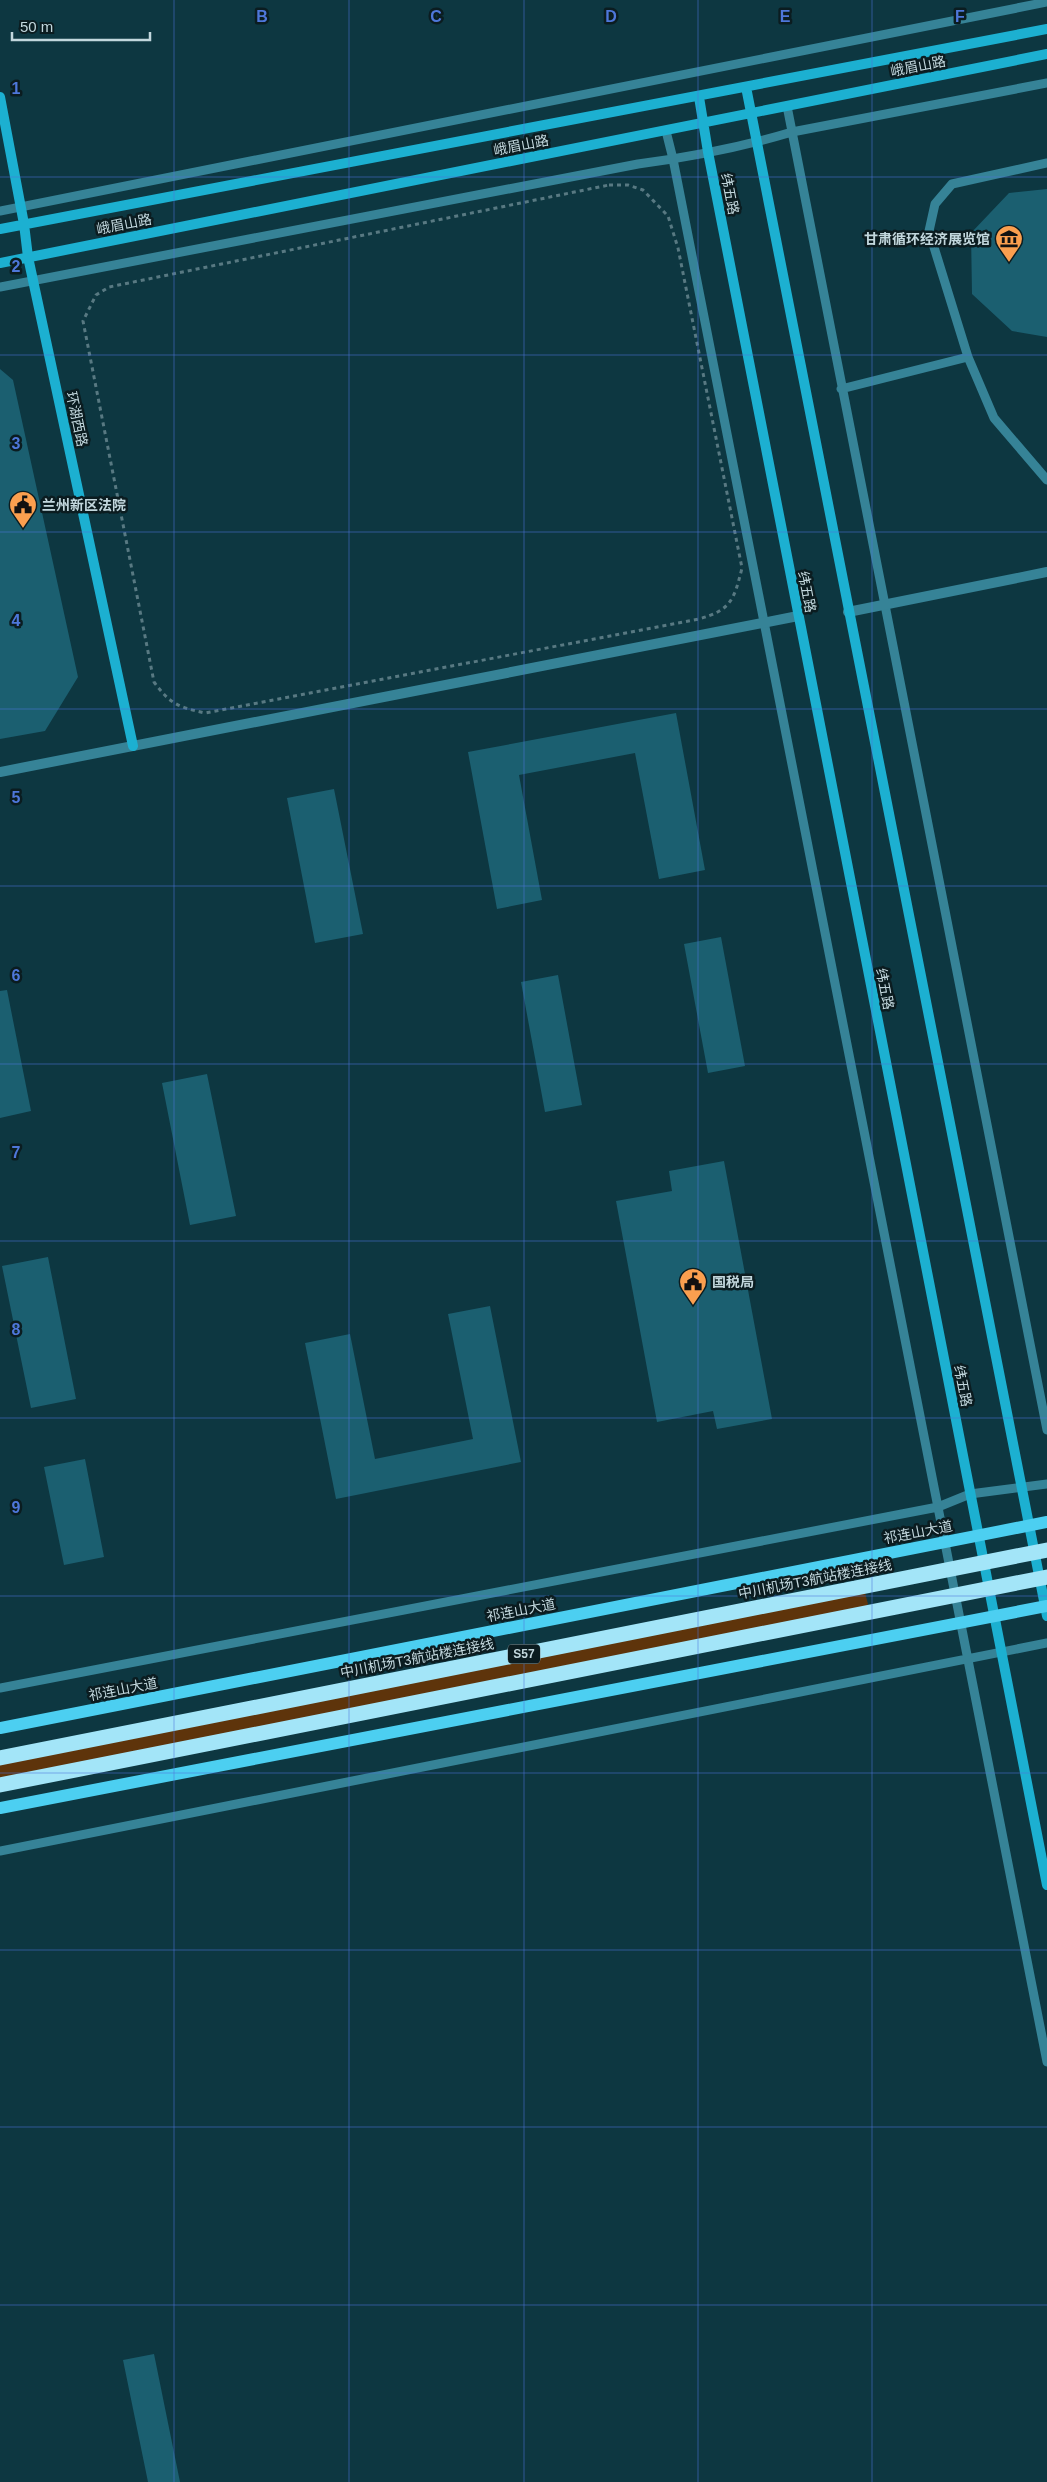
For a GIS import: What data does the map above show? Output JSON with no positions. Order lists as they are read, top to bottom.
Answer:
{
  "streets": {
    "highway": ["中川机场T3航站楼连接线", "S57"],
    "main road": ["祁连山大道"],
    "street": ["峨眉山路", "纬五路", "环湖西路"]
  },
  "crossings": [
    ["峨眉山路", "纬五路"],
    ["峨眉山路", "环湖西路"],
    ["纬五路", "祁连山大道"]
  ],
  "places": {
    "museum": ["甘肃循环经济展览馆"],
    "public building": ["兰州新区法院", "国税局"]
  },
  "scale_bar": "50 m",
  "grid": {
    "columns": [
      "B",
      "C",
      "D",
      "E",
      "F"
    ],
    "rows": [
      "1",
      "2",
      "3",
      "4",
      "5",
      "6",
      "7",
      "8",
      "9"
    ]
  }
}
